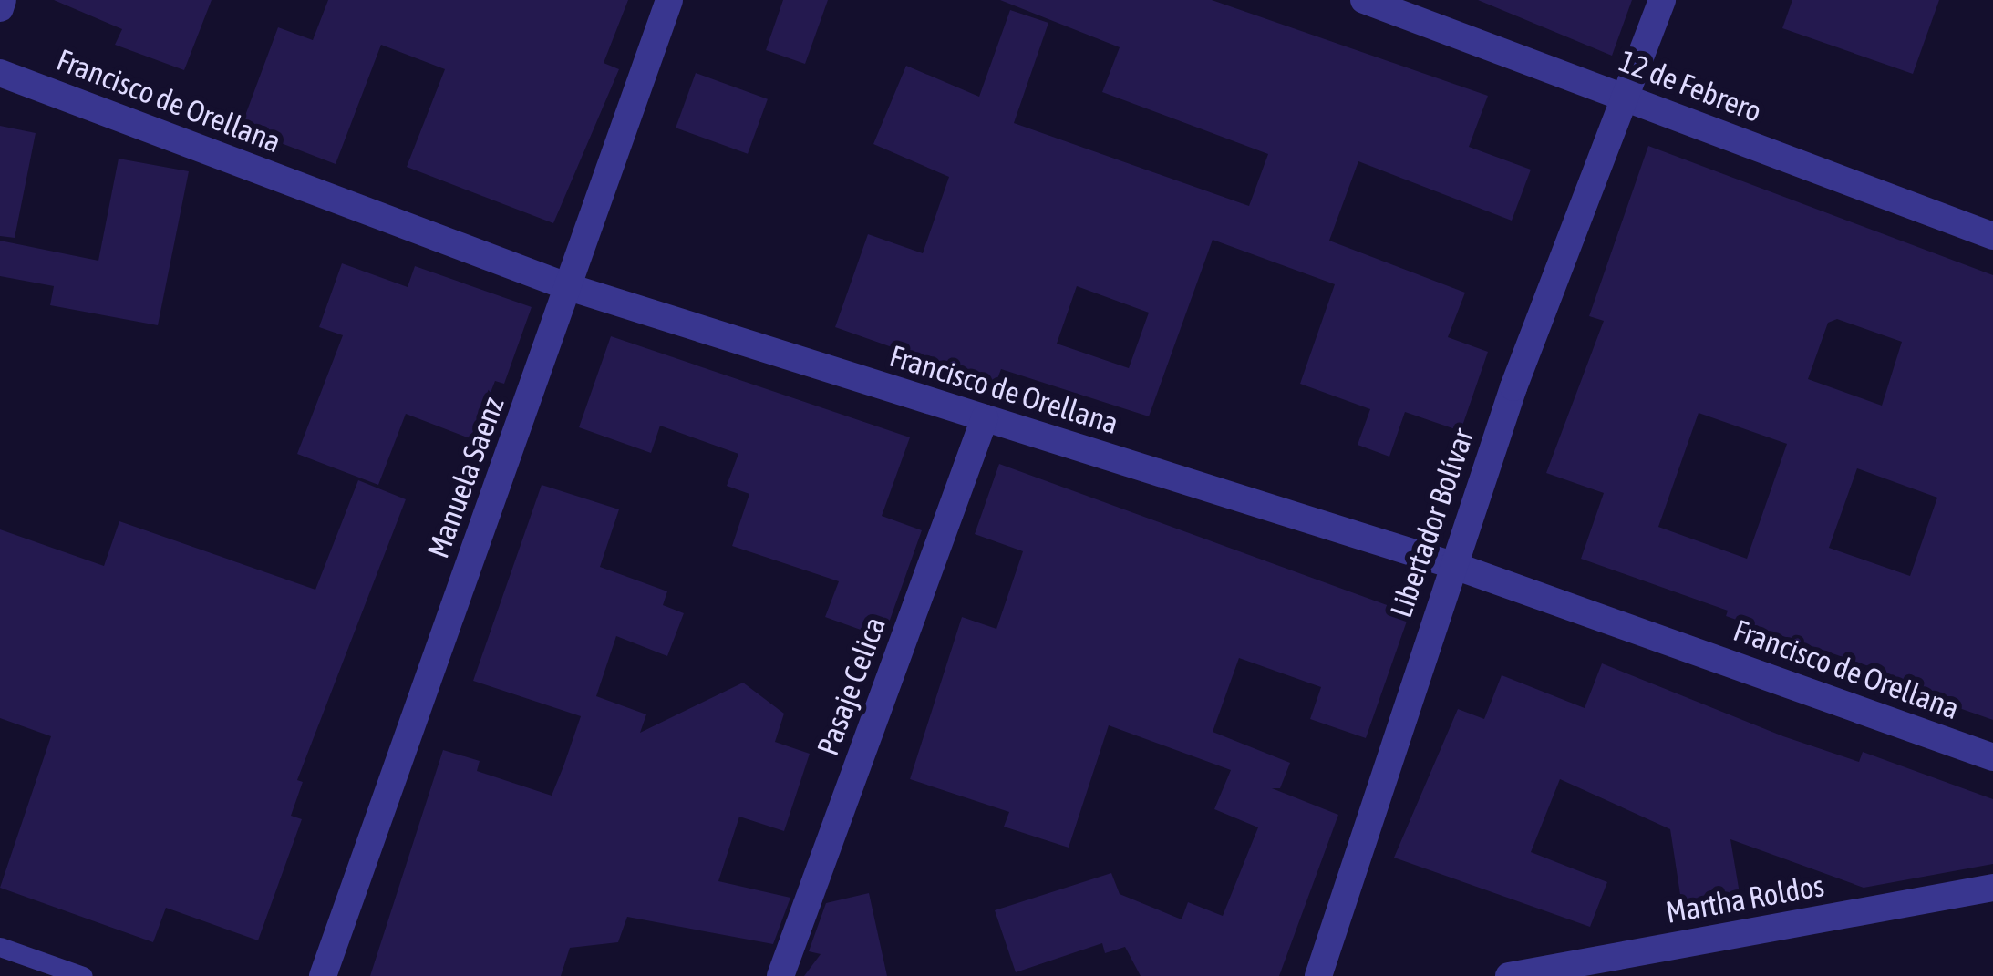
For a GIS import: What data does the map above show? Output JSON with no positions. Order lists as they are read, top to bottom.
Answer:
{
  "streets": {
    "street": [
      "12 de Febrero",
      "Francisco de Orellana",
      "Manuela Saenz",
      "Libertador Bolívar",
      "Pasaje Celica",
      "Martha Roldos"
    ]
  },
  "crossings": [
    ["12 de Febrero", "Libertador Bolívar"],
    ["Francisco de Orellana", "Manuela Saenz"],
    ["Francisco de Orellana", "Libertador Bolívar"],
    ["Francisco de Orellana", "Pasaje Celica"]
  ]
}
